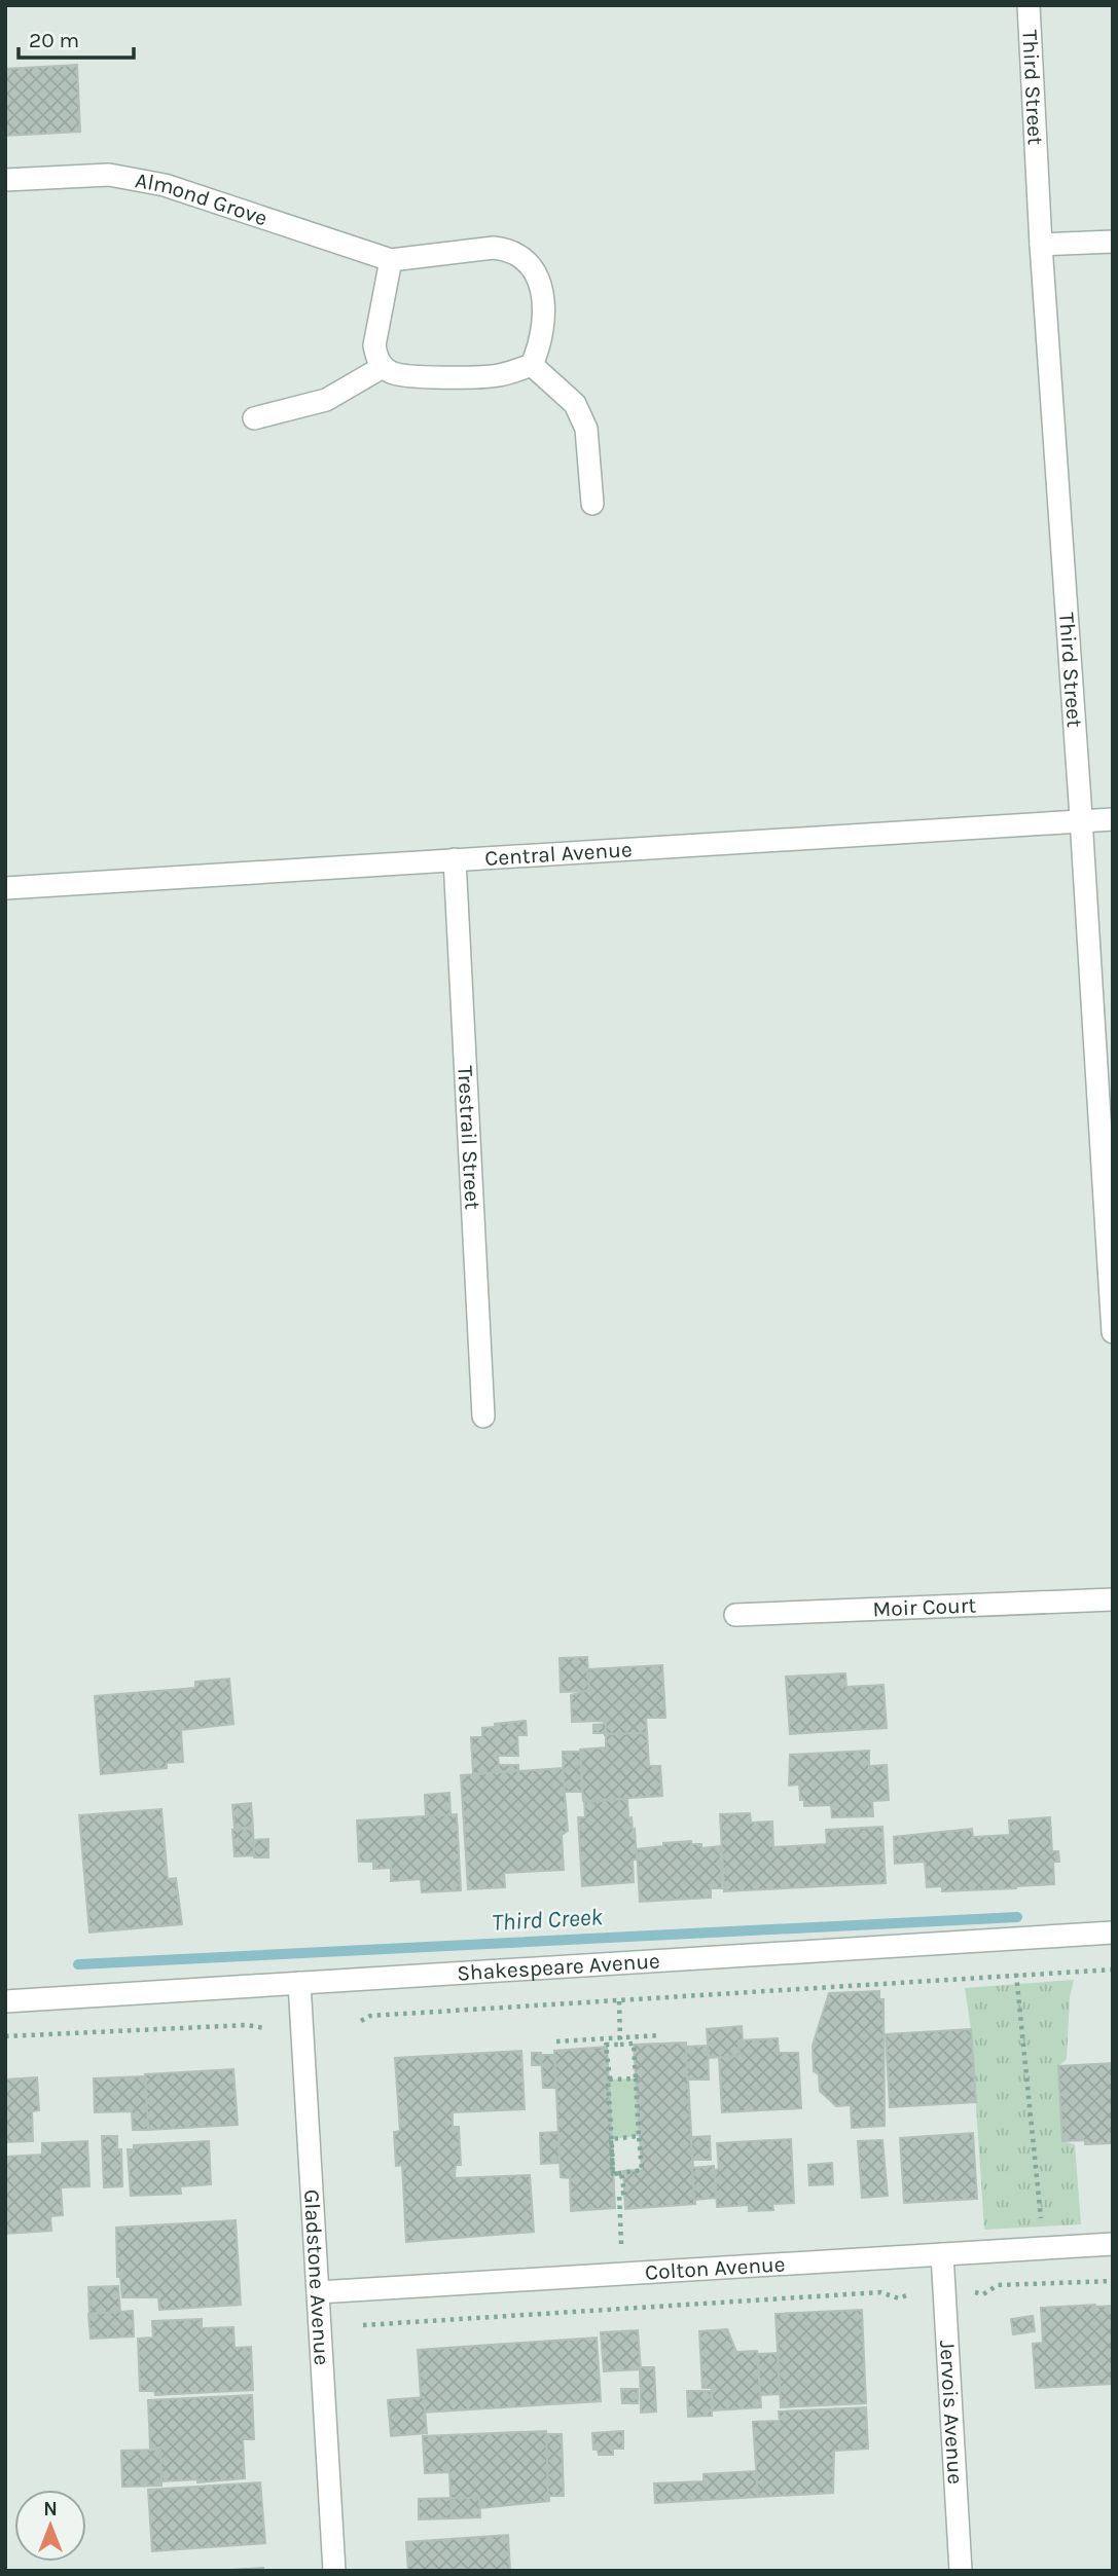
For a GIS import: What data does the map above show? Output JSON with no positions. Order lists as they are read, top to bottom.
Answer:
{
  "streets": {
    "street": [
      "Third Street",
      "Almond Grove",
      "Central Avenue",
      "Trestrail Street",
      "Moir Court",
      "Shakespeare Avenue",
      "Colton Avenue",
      "Gladstone Avenue",
      "Jervois Avenue"
    ]
  },
  "crossings": [
    ["Third Street", "Central Avenue"],
    ["Central Avenue", "Trestrail Street"],
    ["Shakespeare Avenue", "Gladstone Avenue"],
    ["Colton Avenue", "Gladstone Avenue"],
    ["Colton Avenue", "Jervois Avenue"]
  ],
  "water": ["Third Creek"],
  "scale_bar": "20 m",
  "north": "top"
}
